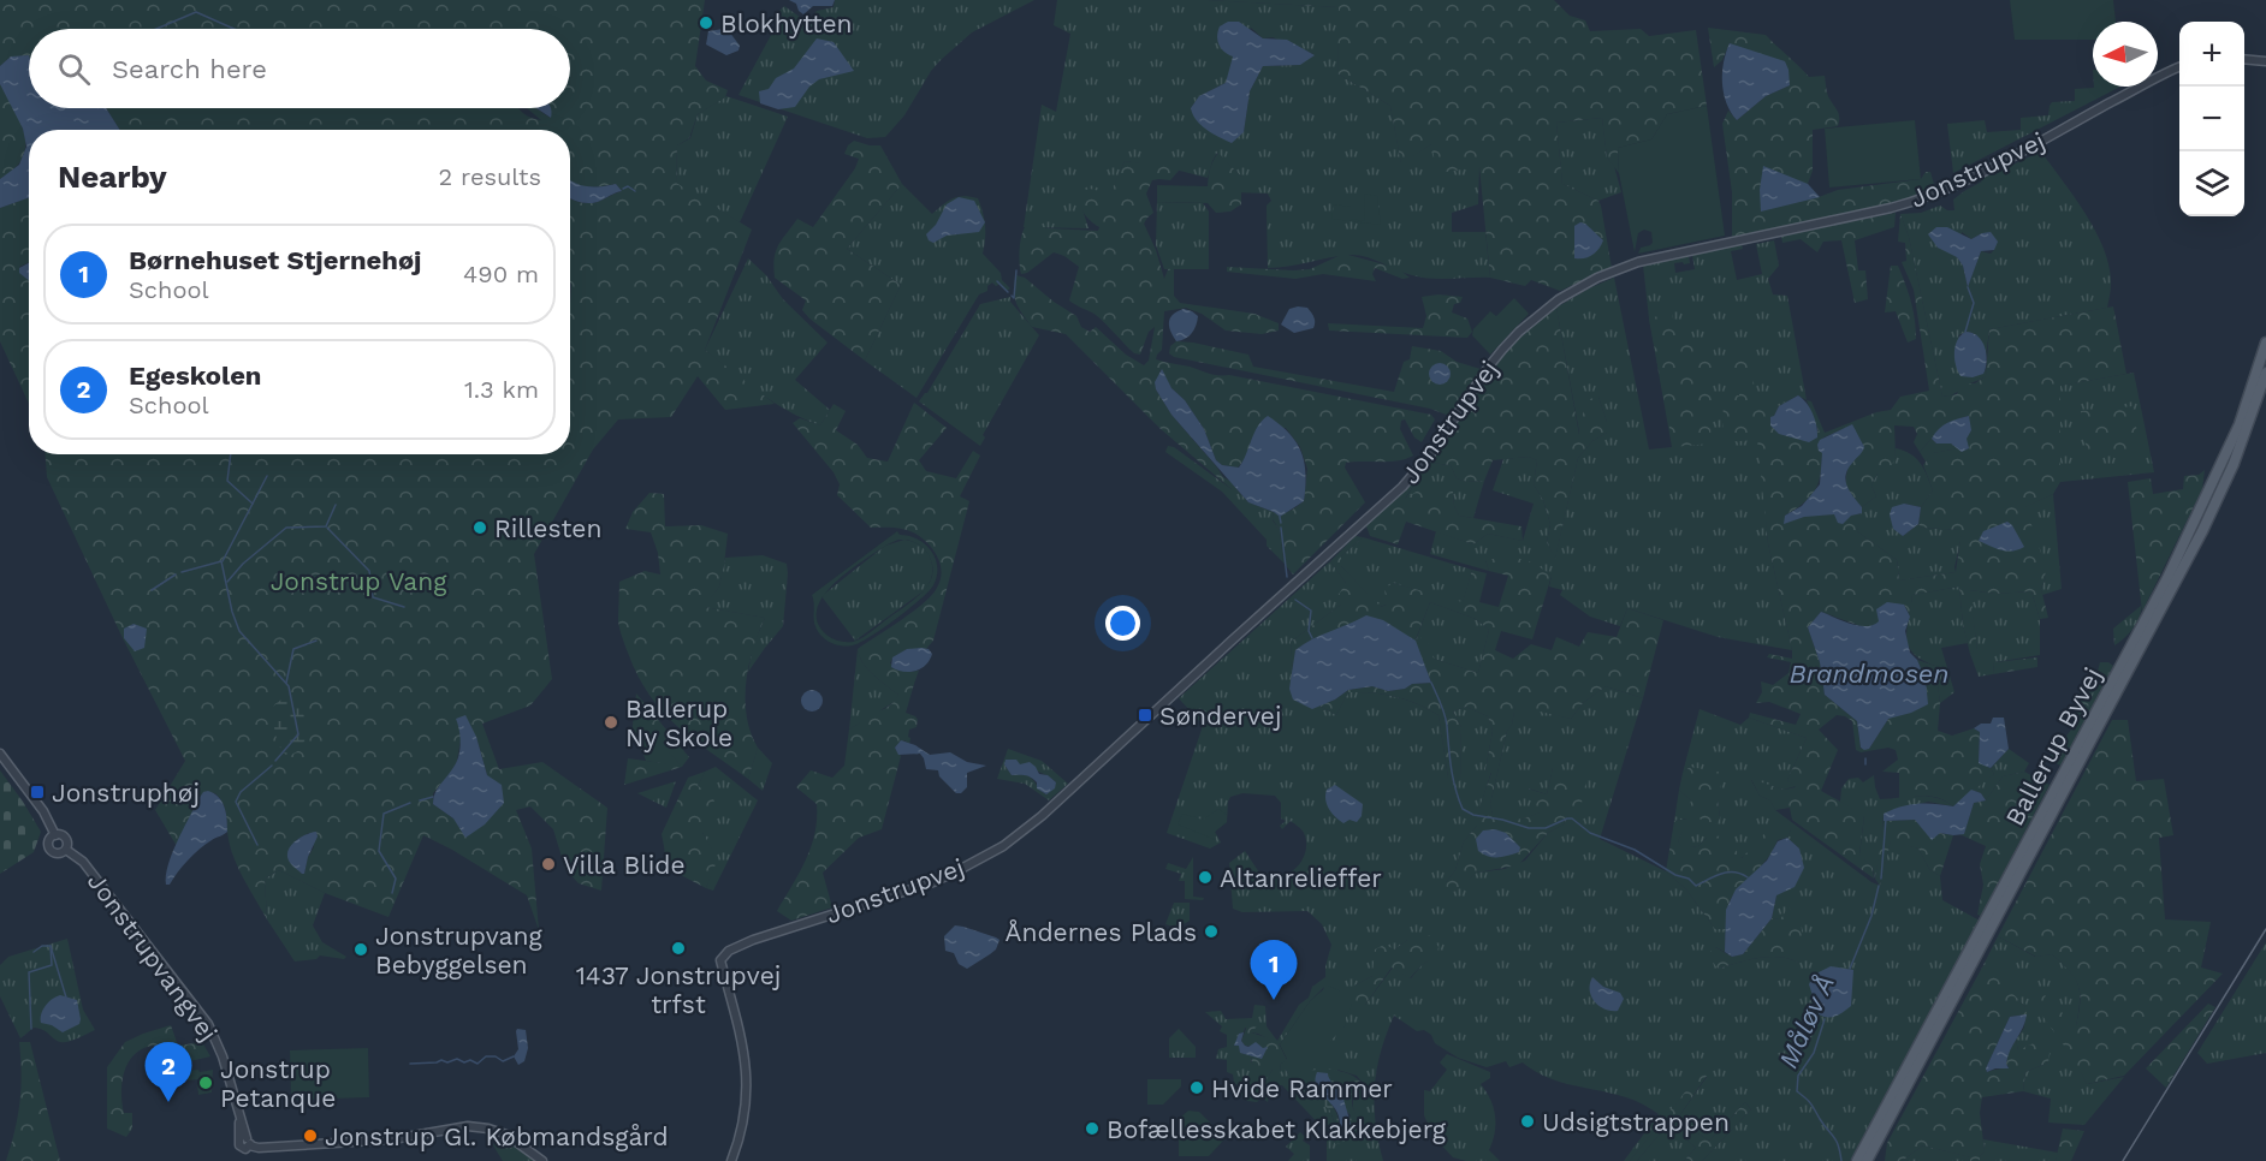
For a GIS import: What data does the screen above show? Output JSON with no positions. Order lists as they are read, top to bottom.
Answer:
{
  "streets": {
    "main road": ["Ballerup Byvej"],
    "street": ["Jonstrupvej", "Jonstrupvangvej"]
  },
  "water": ["Brandmosen", "Måløv Å"],
  "parks": ["Jonstrup Vang"],
  "places": {
    "other": [
      "Blokhytten",
      "Rillesten",
      "Ballerup Ny Skole",
      "Villa Blide",
      "Altanrelieffer",
      "Åndernes Plads",
      "1437 Jonstrupvej trfst",
      "Jonstrupvang Bebyggelsen",
      "Jonstrup Petanque",
      "Hvide Rammer",
      "Udsigtstrappen",
      "Bofællesskabet Klakkebjerg",
      "Jonstrup Gl. Købmandsgård"
    ],
    "transit": ["Søndervej", "Jonstruphøj"]
  },
  "north": "left",
  "page": {
    "map_buttons": ["+", "−"],
    "search": "Search here",
    "heading": ["Nearby", "2 results"],
    "list": [
      {
        "mark": "1",
        "name": "Børnehuset Stjernehøj",
        "note": "School",
        "value": "490 m"
      },
      {
        "mark": "2",
        "name": "Egeskolen",
        "note": "School",
        "value": "1.3 km"
      }
    ],
    "pins": ["1", "2"]
  }
}
